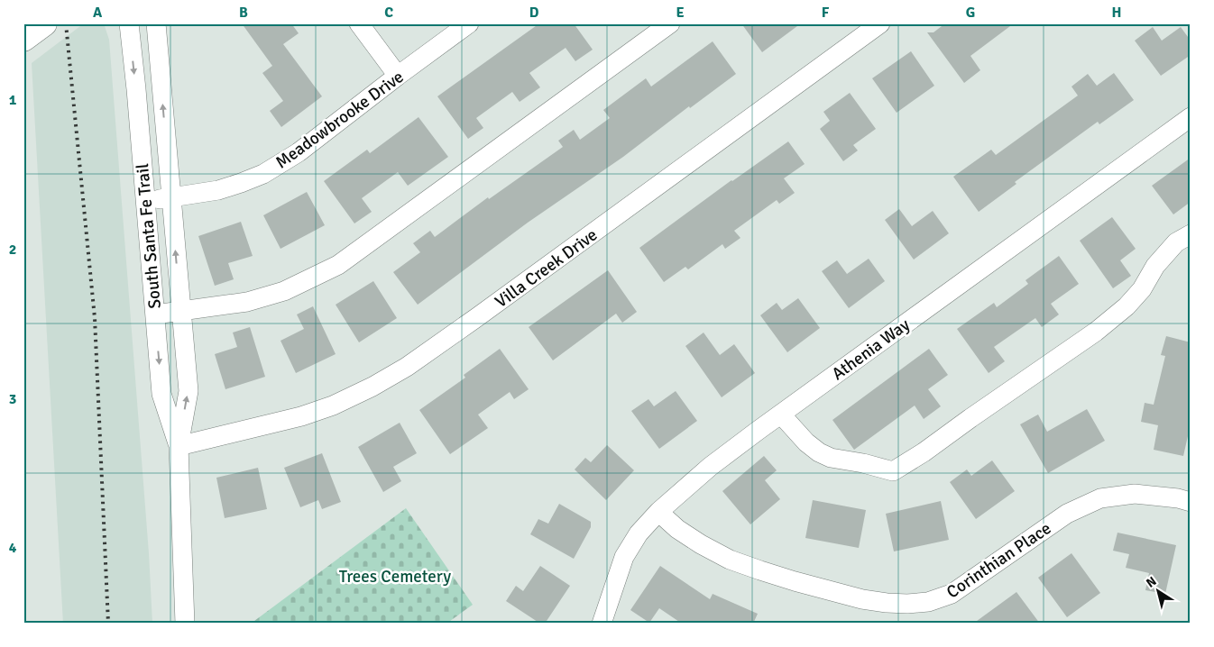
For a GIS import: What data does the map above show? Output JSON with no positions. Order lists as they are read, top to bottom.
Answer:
{
  "streets": {
    "street": [
      "Meadowbrooke Drive",
      "South Santa Fe Trail",
      "Villa Creek Drive",
      "Athenia Way",
      "Corinthian Place"
    ]
  },
  "crossings": [
    ["Meadowbrooke Drive", "South Santa Fe Trail"],
    ["South Santa Fe Trail", "Villa Creek Drive"],
    ["Athenia Way", "Corinthian Place"]
  ],
  "parks": ["Trees Cemetery"],
  "north": "top left",
  "grid": {
    "columns": [
      "A",
      "B",
      "C",
      "D",
      "E",
      "F",
      "G",
      "H"
    ],
    "rows": [
      "1",
      "2",
      "3",
      "4"
    ]
  }
}
